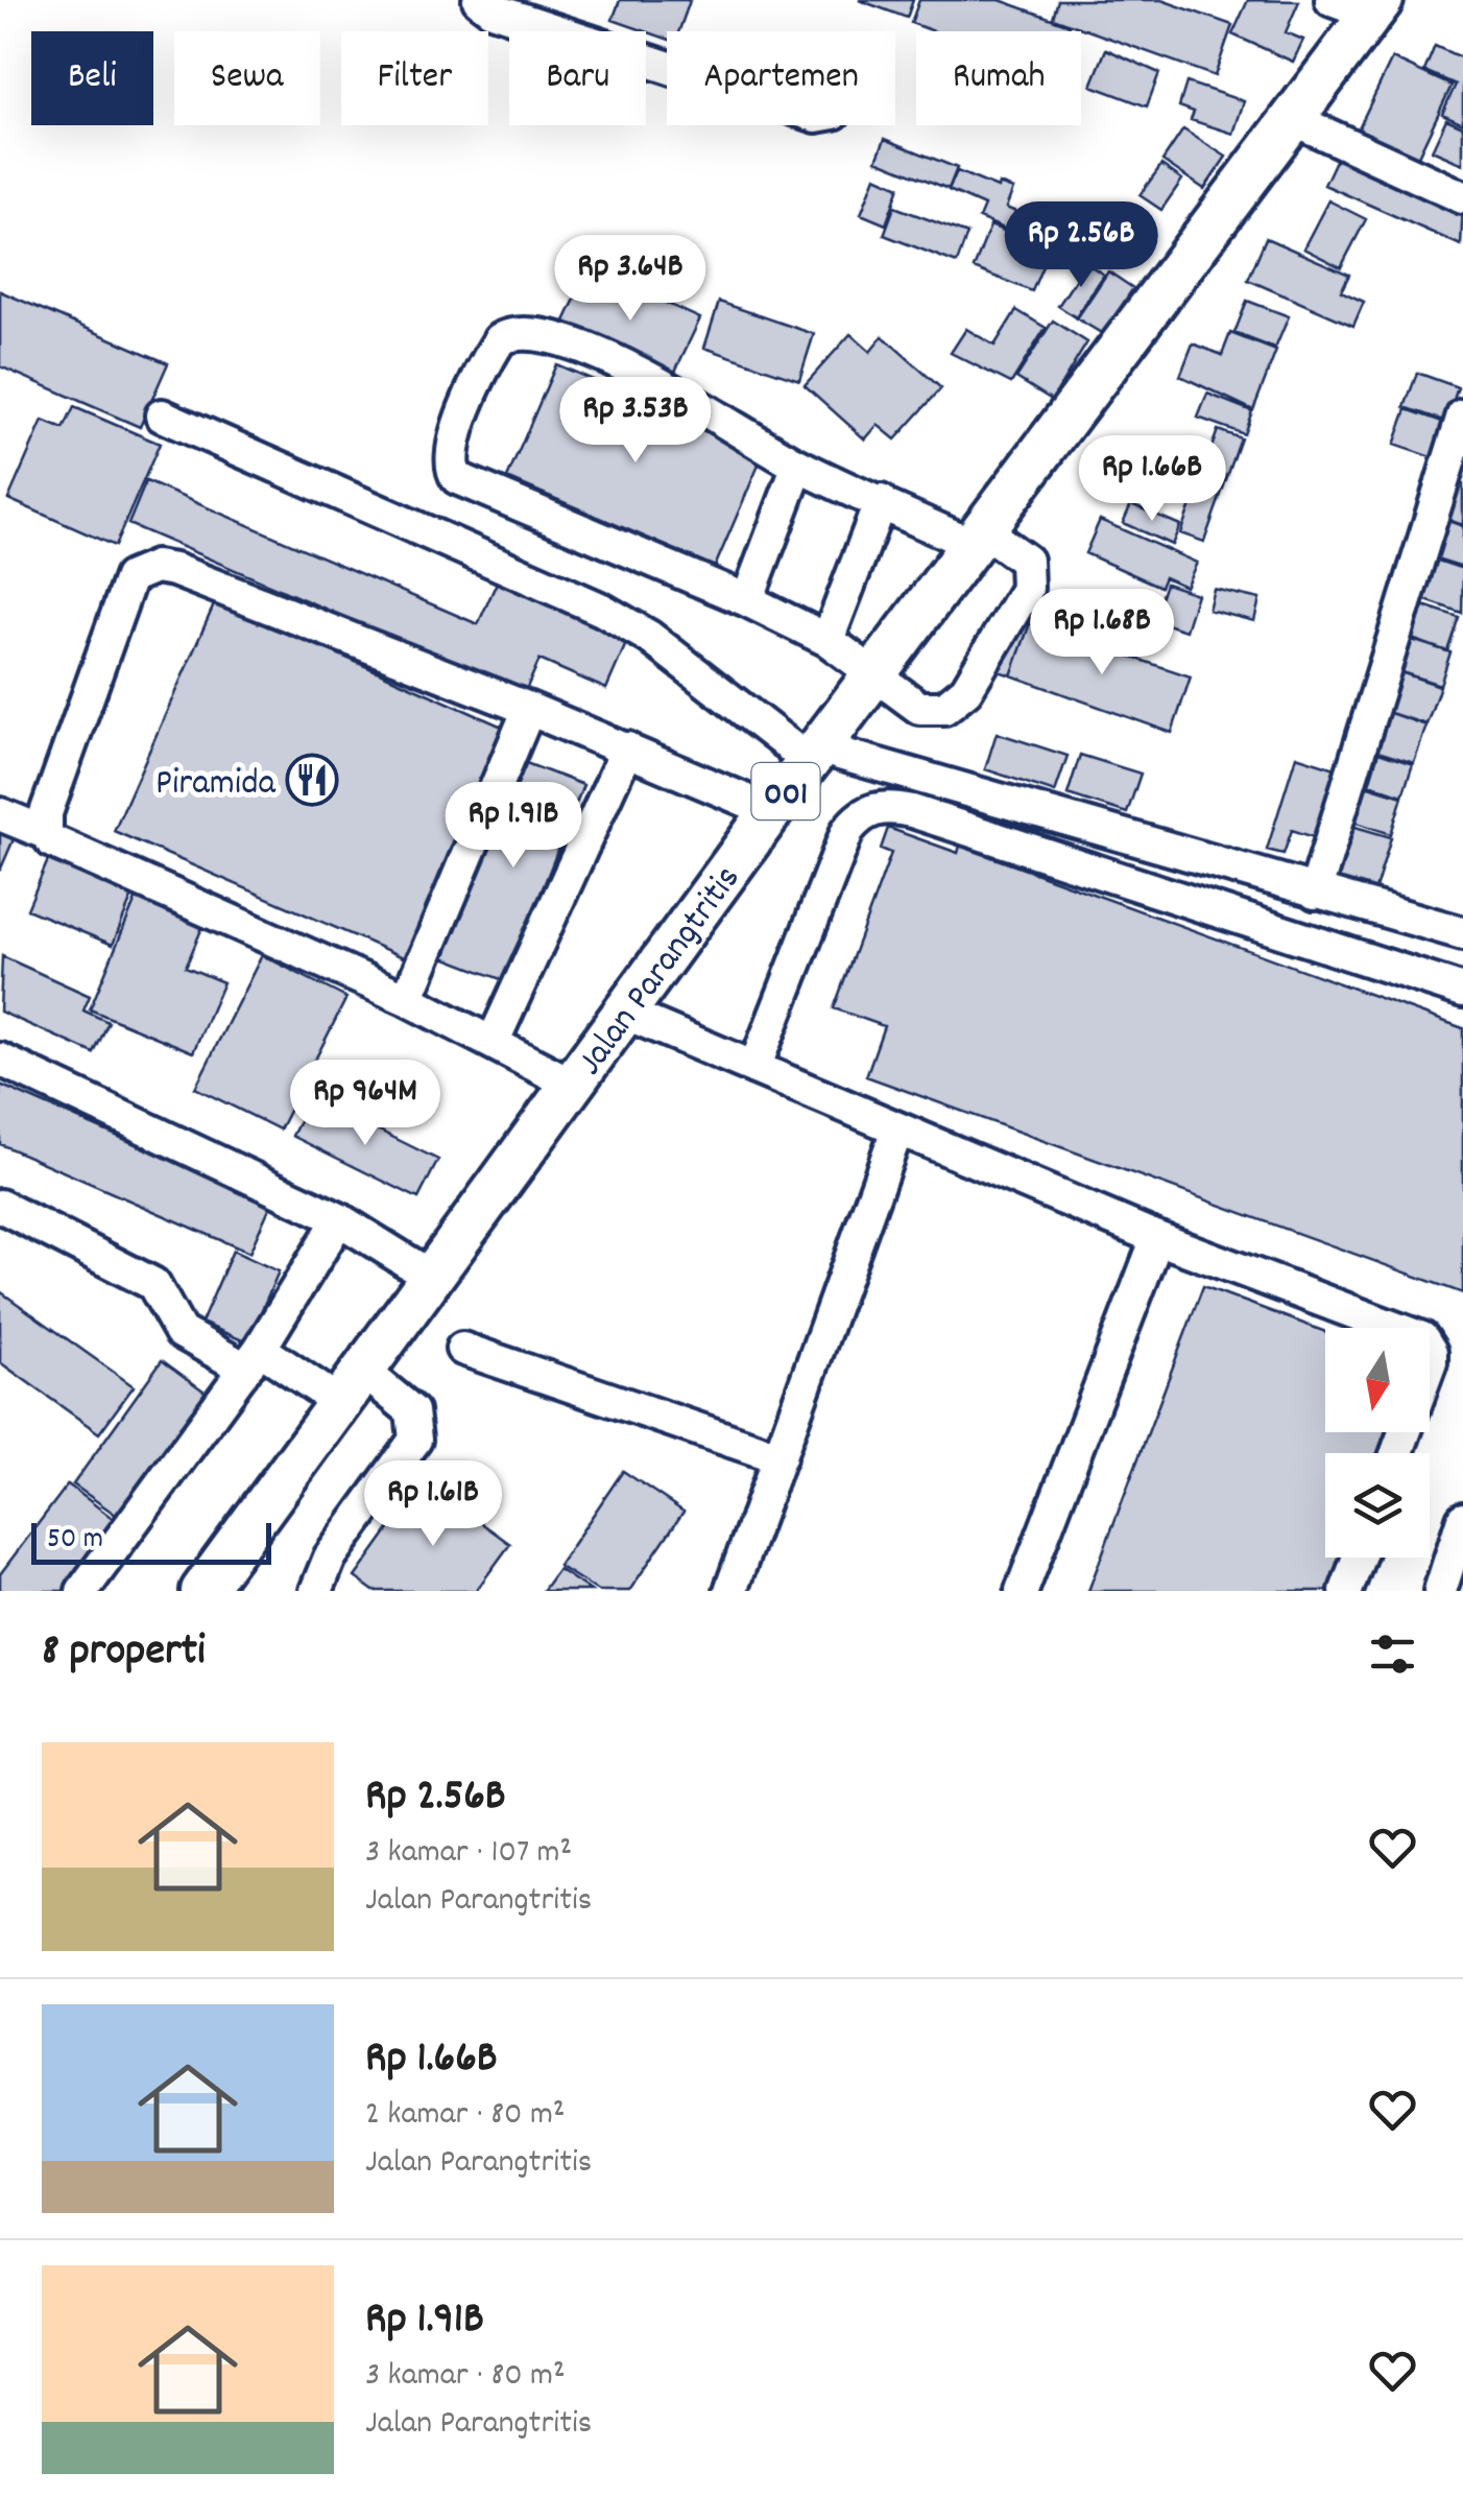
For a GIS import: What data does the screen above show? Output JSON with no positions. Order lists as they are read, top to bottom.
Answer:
{
  "streets": {
    "main road": ["001", "Jalan Parangtritis"]
  },
  "places": {
    "restaurant": ["Piramida"]
  },
  "scale_bar": "50 m",
  "north": "bottom",
  "page": {
    "chip": [
      "Beli",
      "Sewa",
      "Filter",
      "Baru",
      "Apartemen",
      "Rumah"
    ],
    "price": [
      "Rp 2.56B",
      "Rp 3.64B",
      "Rp 3.53B",
      "Rp 1.66B",
      "Rp 1.68B",
      "Rp 1.91B",
      "Rp 964M",
      "Rp 1.61B"
    ],
    "scale": "50 m",
    "heading": "8 properti",
    "list": [
      {
        "name": "Rp 2.56B",
        "note": "3 kamar · 107 m² · Jalan Parangtritis"
      },
      {
        "name": "Rp 1.66B",
        "note": "2 kamar · 80 m² · Jalan Parangtritis"
      },
      {
        "name": "Rp 1.91B",
        "note": "3 kamar · 80 m² · Jalan Parangtritis"
      }
    ]
  }
}
